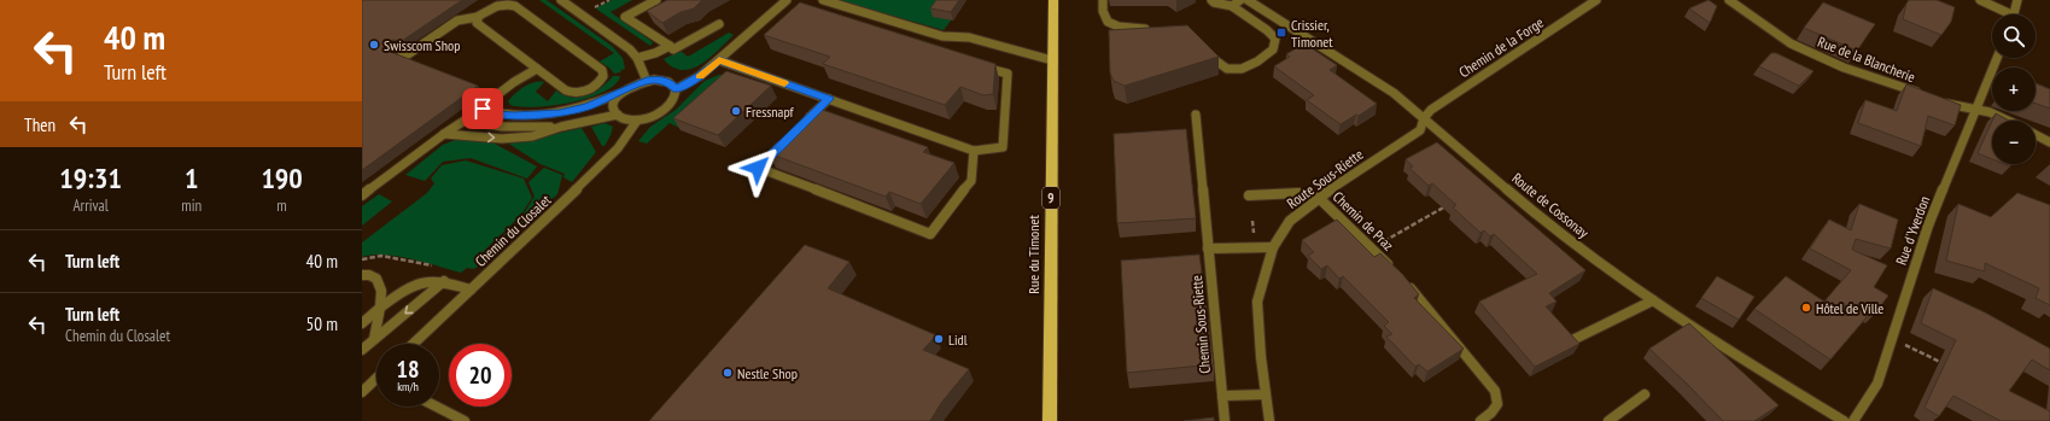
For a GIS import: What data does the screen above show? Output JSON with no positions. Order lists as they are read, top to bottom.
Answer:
{
  "streets": {
    "main road": ["9", "Rue du Timonet"],
    "street": [
      "Chemin de la Forge",
      "Rue de la Blancherie",
      "Route Sous-Riette",
      "Route de Cossonay",
      "Chemin de Praz",
      "Chemin du Closalet",
      "Rue d'Yverdon",
      "Chemin Sous-Riette"
    ]
  },
  "crossings": [
    ["Chemin de la Forge", "Route Sous-Riette"],
    ["Chemin de la Forge", "Route de Cossonay"],
    ["Rue de la Blancherie", "Rue d'Yverdon"],
    ["Route Sous-Riette", "Route de Cossonay"],
    ["Route Sous-Riette", "Chemin de Praz"]
  ],
  "places": {
    "transit": ["Crissier, Timonet"],
    "other": [
      "Swisscom Shop",
      "Fressnapf",
      "Hôtel de Ville",
      "Lidl",
      "Nestle Shop"
    ]
  },
  "page": {
    "turn": ["40 m", "Turn left"],
    "map_buttons": ["+", "−"],
    "then": "Then",
    "eta": [
      "19:31",
      "Arrival",
      "1",
      "min",
      "190",
      "m"
    ],
    "list": [
      {
        "name": "Turn left",
        "value": "40 m"
      },
      {
        "name": "Turn left",
        "note": "Chemin du Closalet",
        "value": "50 m"
      }
    ],
    "speed": "18 km/h",
    "limit": "20"
  }
}
